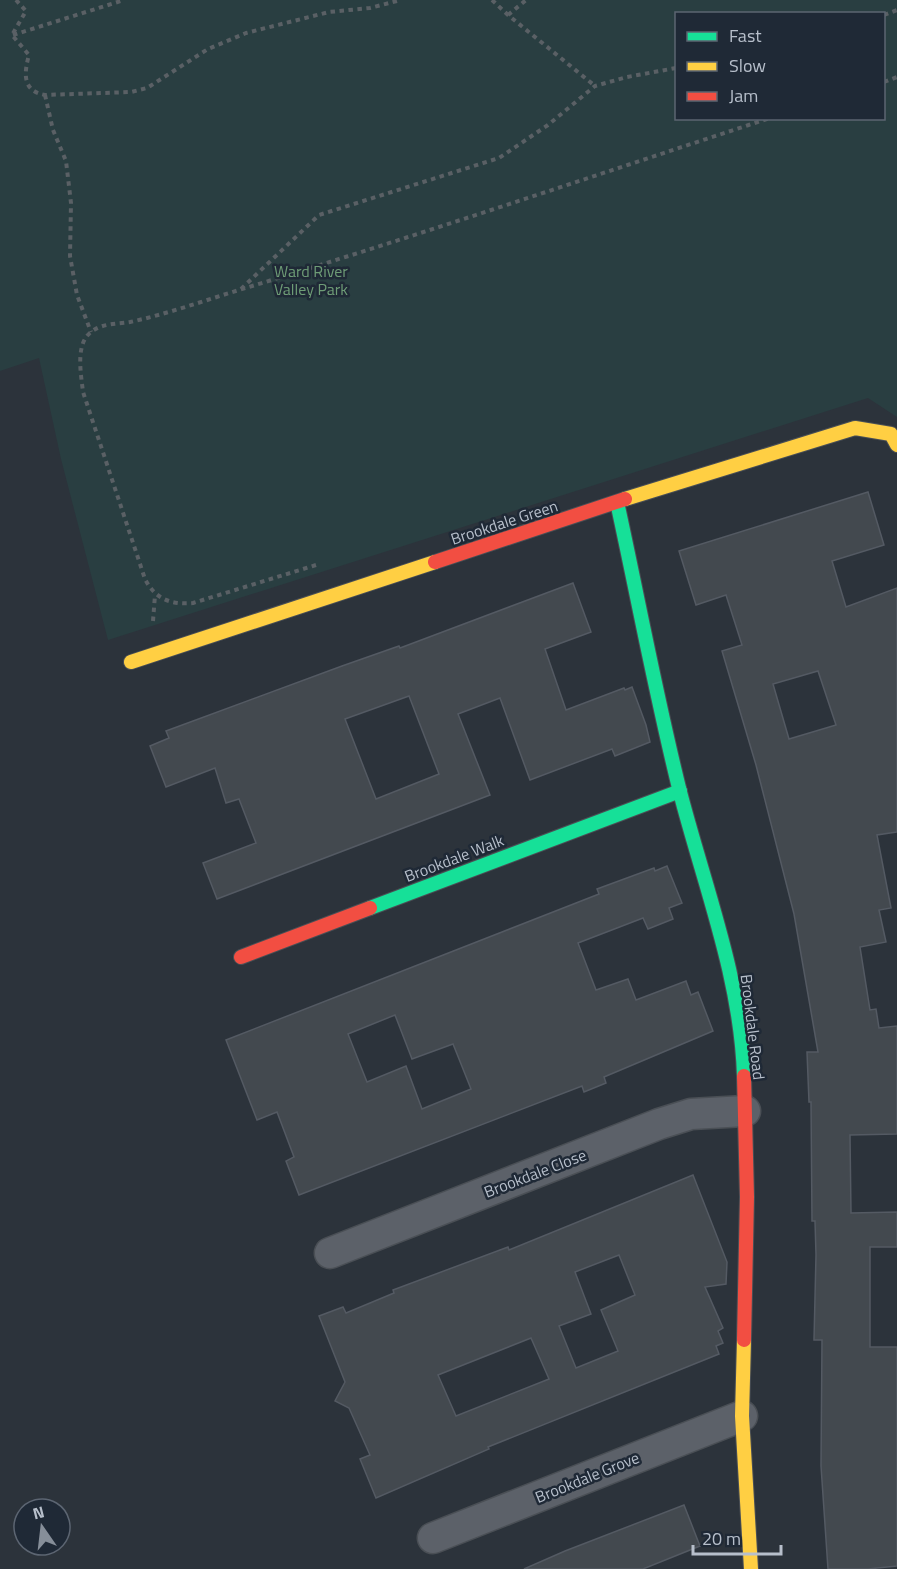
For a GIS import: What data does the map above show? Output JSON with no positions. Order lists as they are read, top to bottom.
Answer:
{
  "streets": {
    "street": [
      "Brookdale Green",
      "Brookdale Walk",
      "Brookdale Road",
      "Brookdale Close",
      "Brookdale Grove"
    ]
  },
  "crossings": [
    ["Brookdale Green", "Brookdale Road"],
    ["Brookdale Walk", "Brookdale Road"],
    ["Brookdale Road", "Brookdale Close"],
    ["Brookdale Road", "Brookdale Grove"]
  ],
  "parks": ["Ward River Valley Park"],
  "legend": ["Fast", "Slow", "Jam"],
  "scale_bar": "20 m",
  "north": "top"
}
